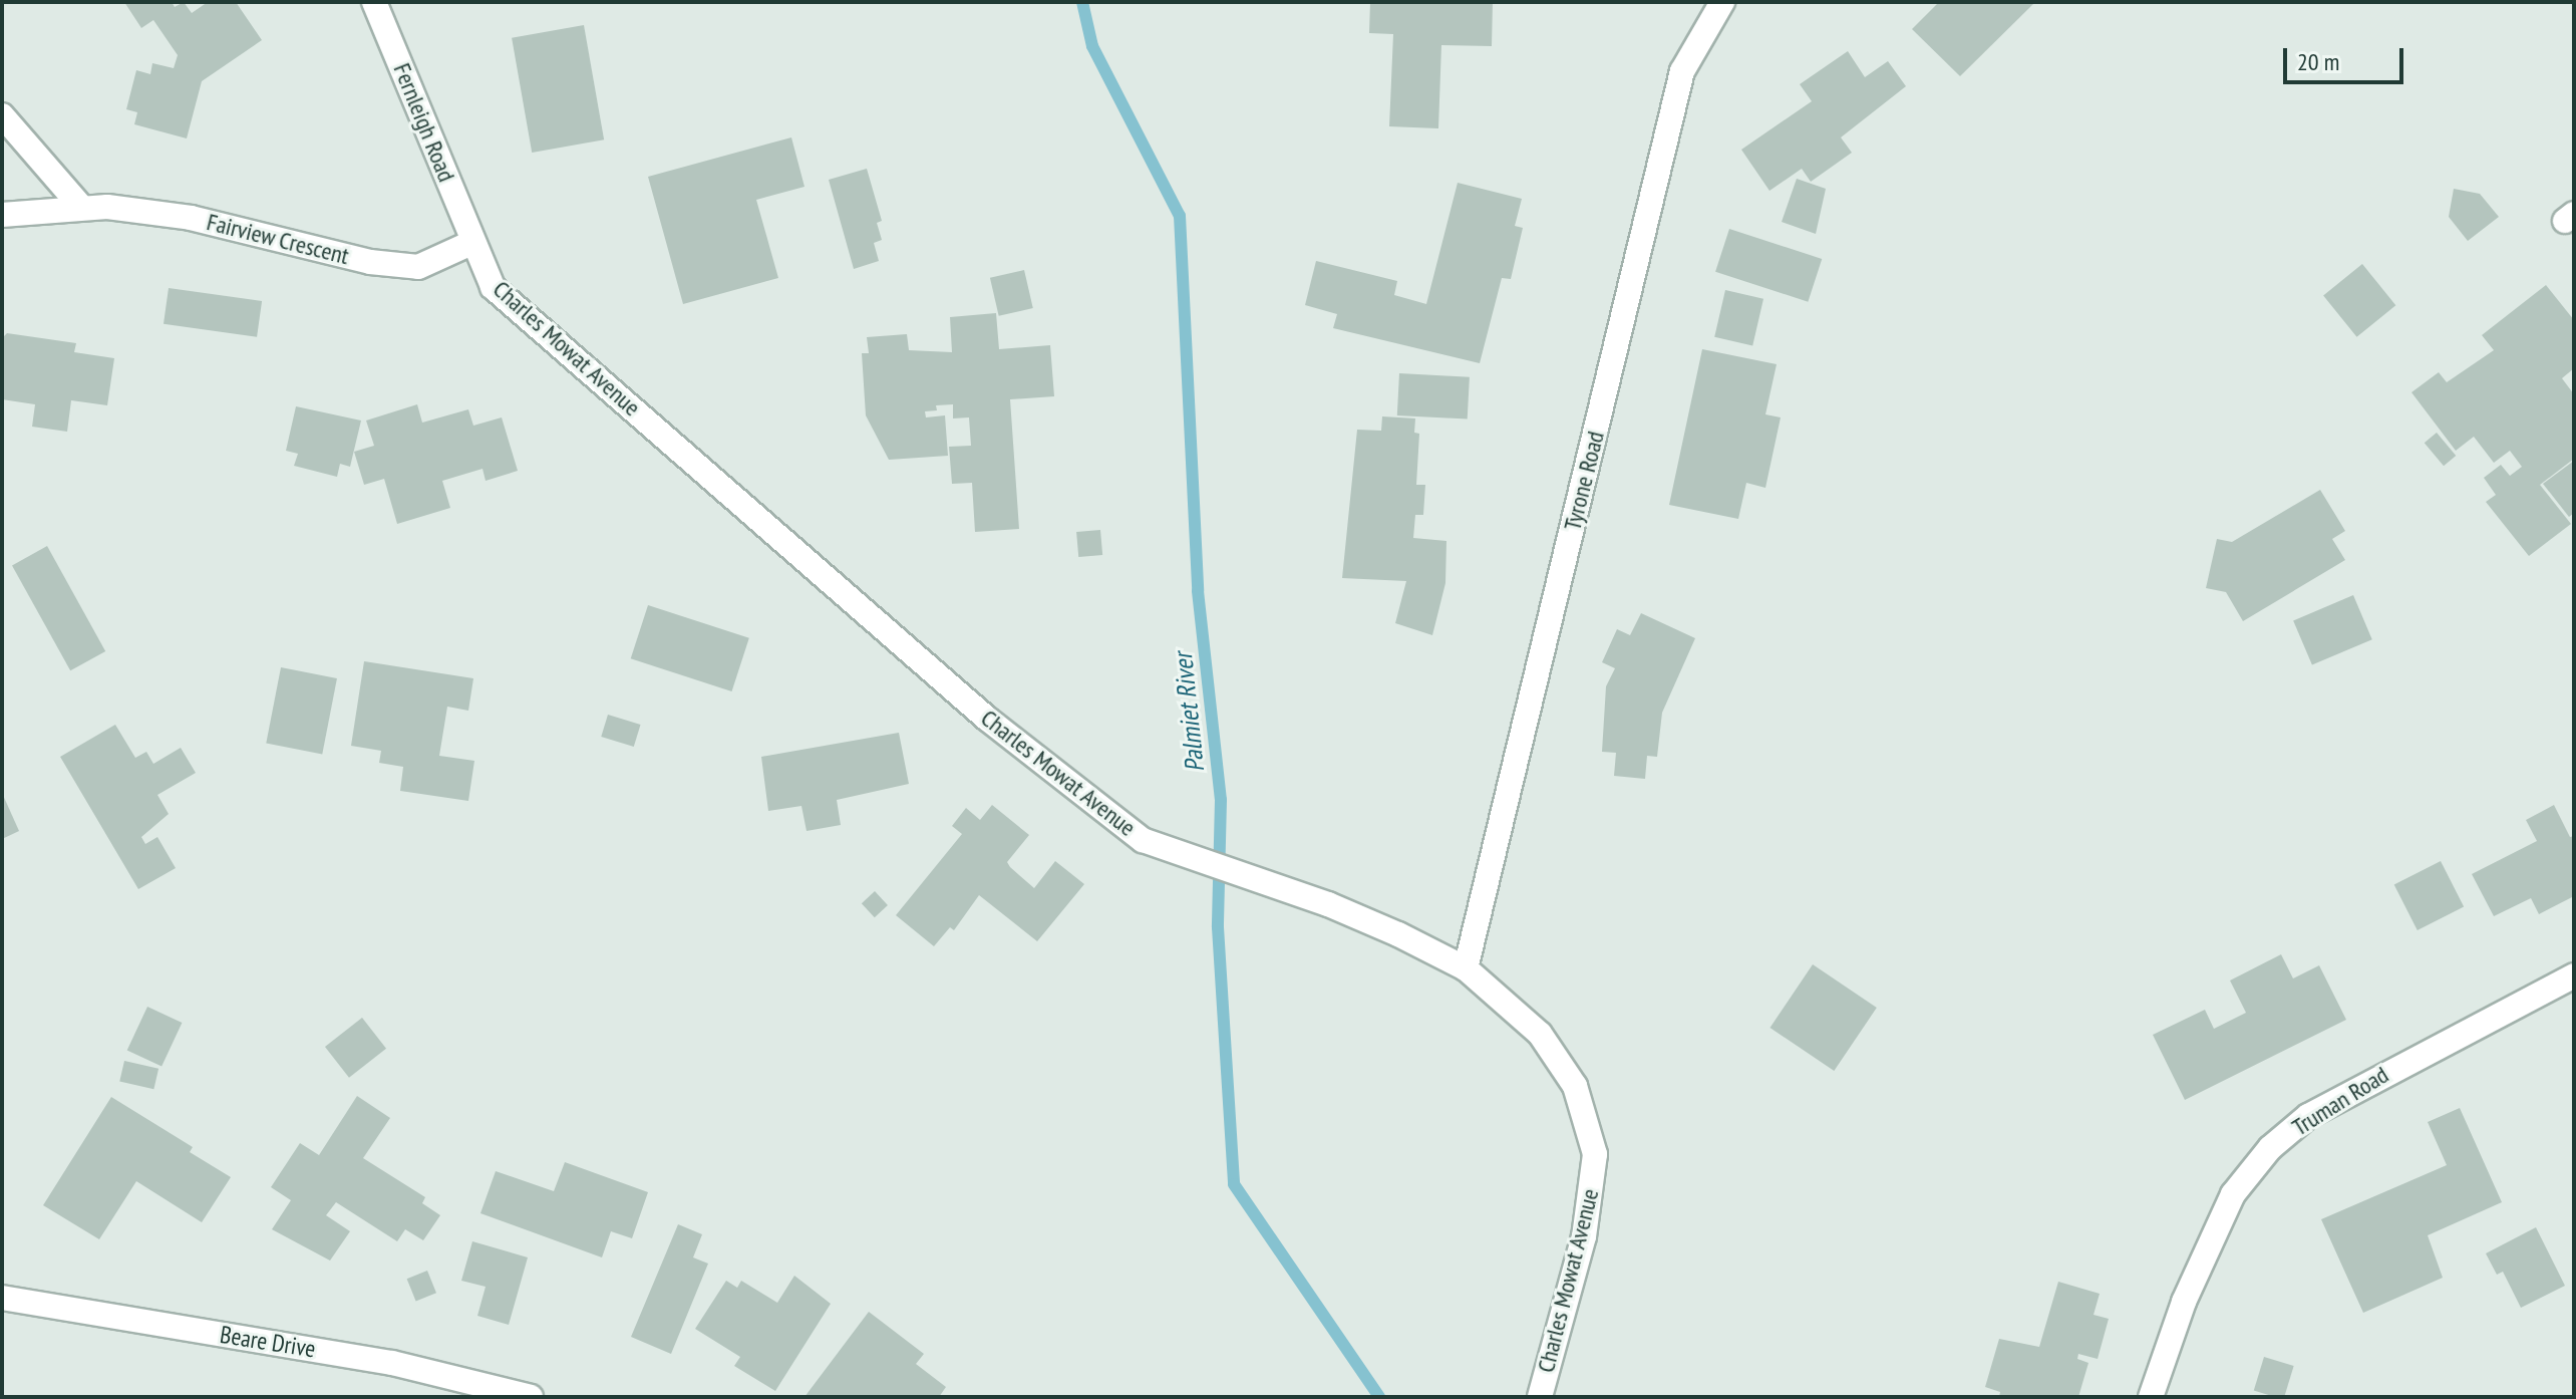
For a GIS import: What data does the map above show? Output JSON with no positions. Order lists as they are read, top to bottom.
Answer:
{
  "streets": {
    "street": [
      "Fernleigh Road",
      "Fairview Crescent",
      "Charles Mowat Avenue",
      "Tyrone Road",
      "Truman Road",
      "Beare Drive"
    ]
  },
  "crossings": [
    ["Fernleigh Road", "Fairview Crescent"],
    ["Fernleigh Road", "Charles Mowat Avenue"],
    ["Fairview Crescent", "Charles Mowat Avenue"],
    ["Charles Mowat Avenue", "Tyrone Road"]
  ],
  "water": ["Palmiet River"],
  "scale_bar": "20 m"
}
